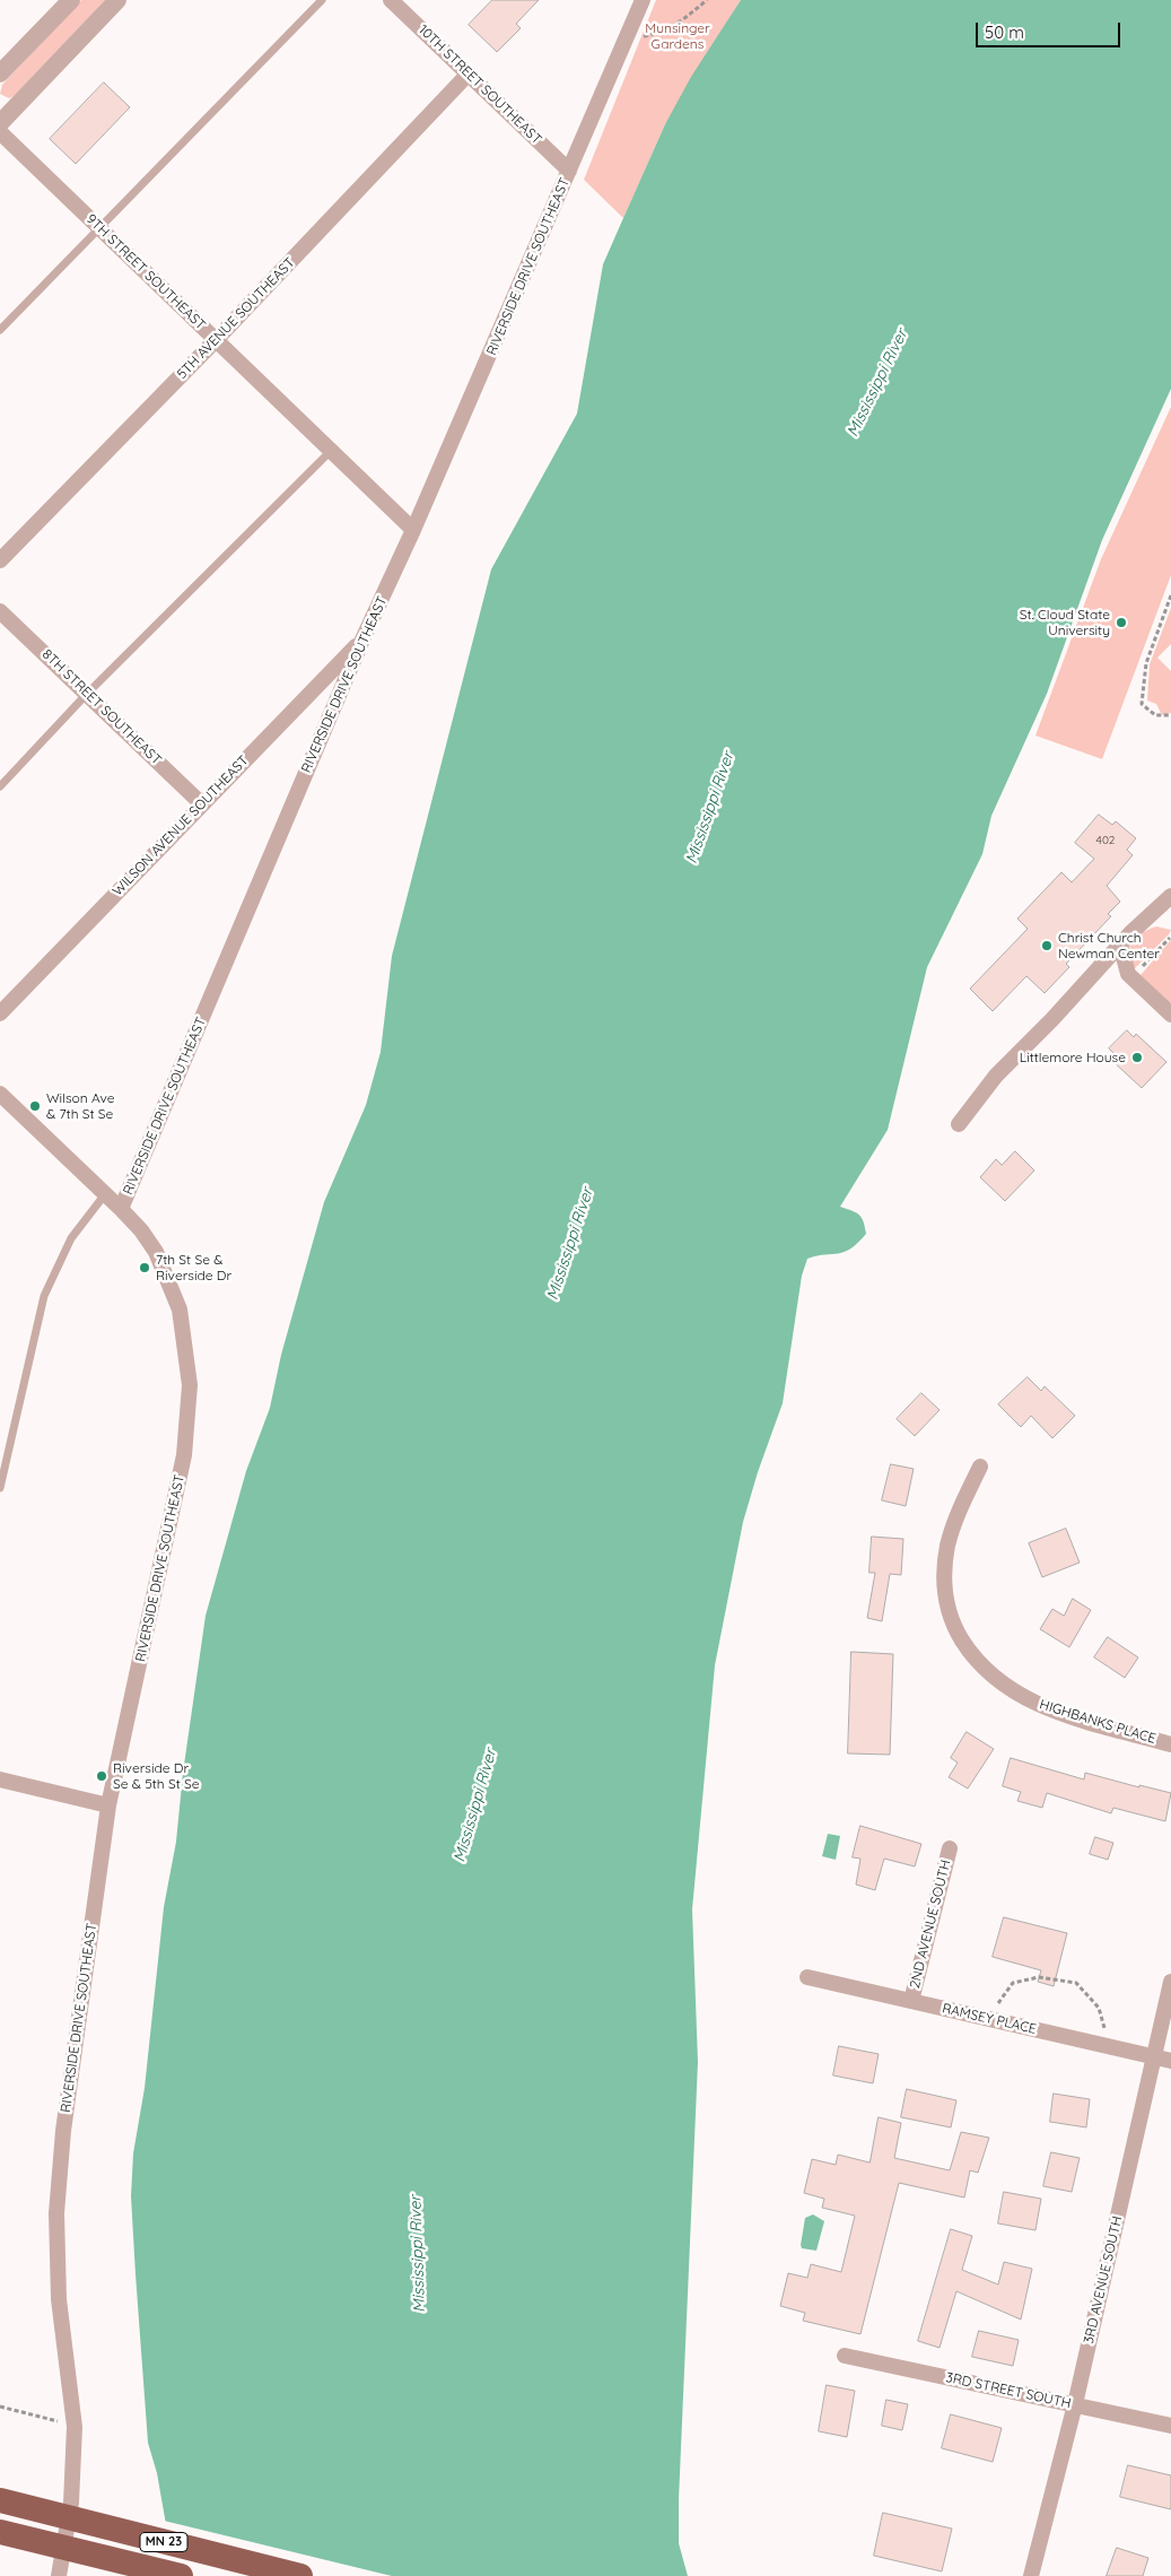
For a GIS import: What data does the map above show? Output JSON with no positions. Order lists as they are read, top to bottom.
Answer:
{
  "streets": {
    "highway": ["MN 23"],
    "street": [
      "10TH STREET SOUTHEAST",
      "RIVERSIDE DRIVE SOUTHEAST",
      "9TH STREET SOUTHEAST",
      "5TH AVENUE SOUTHEAST",
      "8TH STREET SOUTHEAST",
      "WILSON AVENUE SOUTHEAST",
      "HIGHBANKS PLACE",
      "2ND AVENUE SOUTH",
      "RAMSEY PLACE",
      "3RD AVENUE SOUTH",
      "3RD STREET SOUTH"
    ]
  },
  "crossings": [
    ["10TH STREET SOUTHEAST", "RIVERSIDE DRIVE SOUTHEAST"],
    ["10TH STREET SOUTHEAST", "5TH AVENUE SOUTHEAST"],
    ["RIVERSIDE DRIVE SOUTHEAST", "9TH STREET SOUTHEAST"],
    ["RIVERSIDE DRIVE SOUTHEAST", "WILSON AVENUE SOUTHEAST"],
    ["9TH STREET SOUTHEAST", "5TH AVENUE SOUTHEAST"],
    ["8TH STREET SOUTHEAST", "WILSON AVENUE SOUTHEAST"],
    ["2ND AVENUE SOUTH", "RAMSEY PLACE"],
    ["RAMSEY PLACE", "3RD AVENUE SOUTH"],
    ["3RD AVENUE SOUTH", "3RD STREET SOUTH"]
  ],
  "water": ["Mississippi River"],
  "parks": ["Munsinger Gardens"],
  "places": [
    "St. Cloud State University",
    "Christ Church Newman Center",
    "Littlemore House",
    "Wilson Ave & 7th St Se",
    "7th St Se & Riverside Dr",
    "Riverside Dr Se & 5th St Se"
  ],
  "house_numbers": ["402"],
  "scale_bar": "50 m"
}
